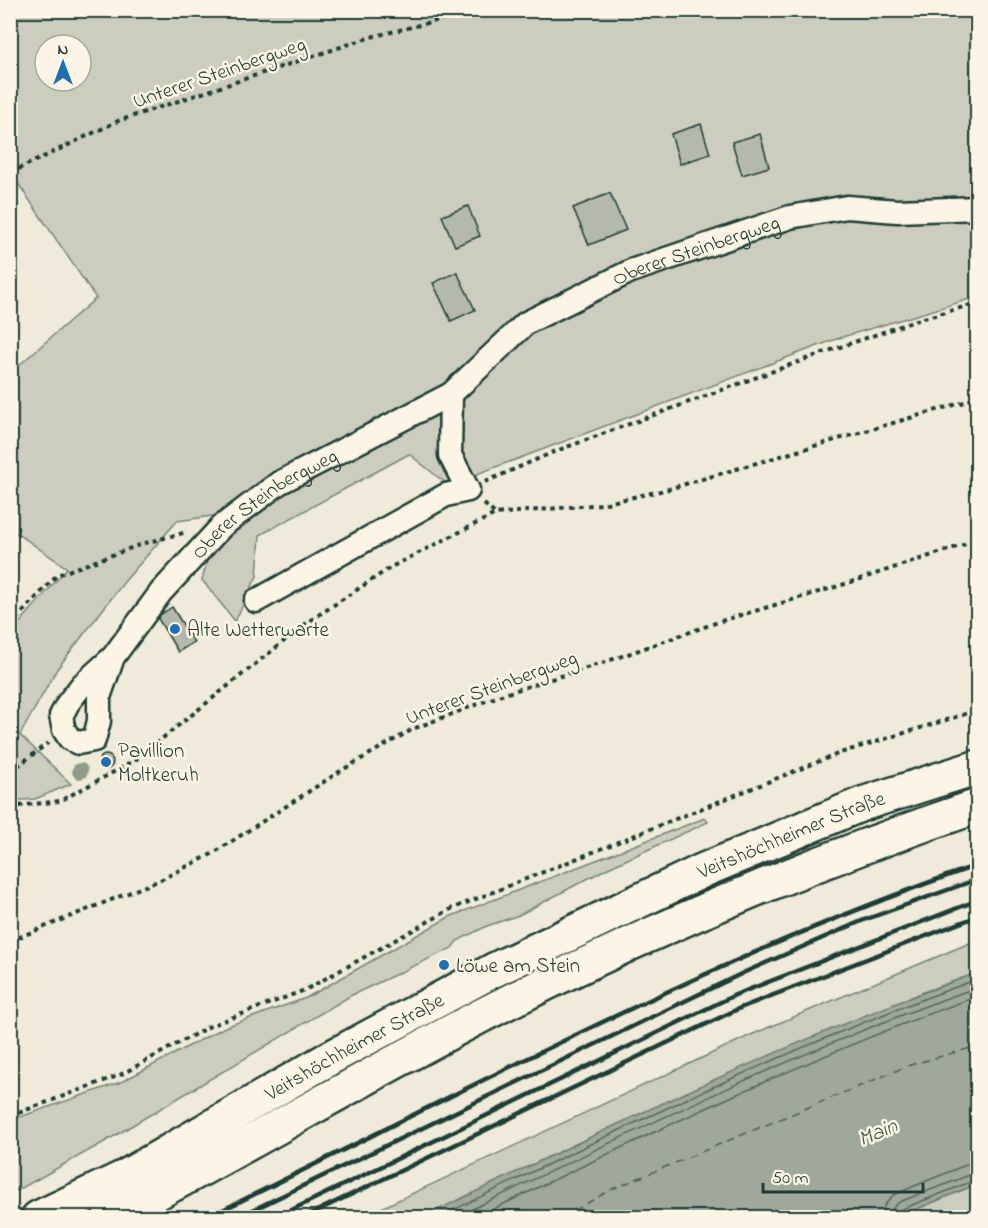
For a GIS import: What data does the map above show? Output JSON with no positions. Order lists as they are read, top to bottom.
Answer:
{
  "streets": {
    "highway": ["Veitshöchheimer Straße"],
    "street": ["Oberer Steinbergweg"],
    "path": ["Unterer Steinbergweg"]
  },
  "water": ["Main"],
  "places": ["Alte Wetterwarte", "Pavillion Moltkeruh", "Löwe am Stein"],
  "scale_bar": "50 m",
  "north": "top"
}
